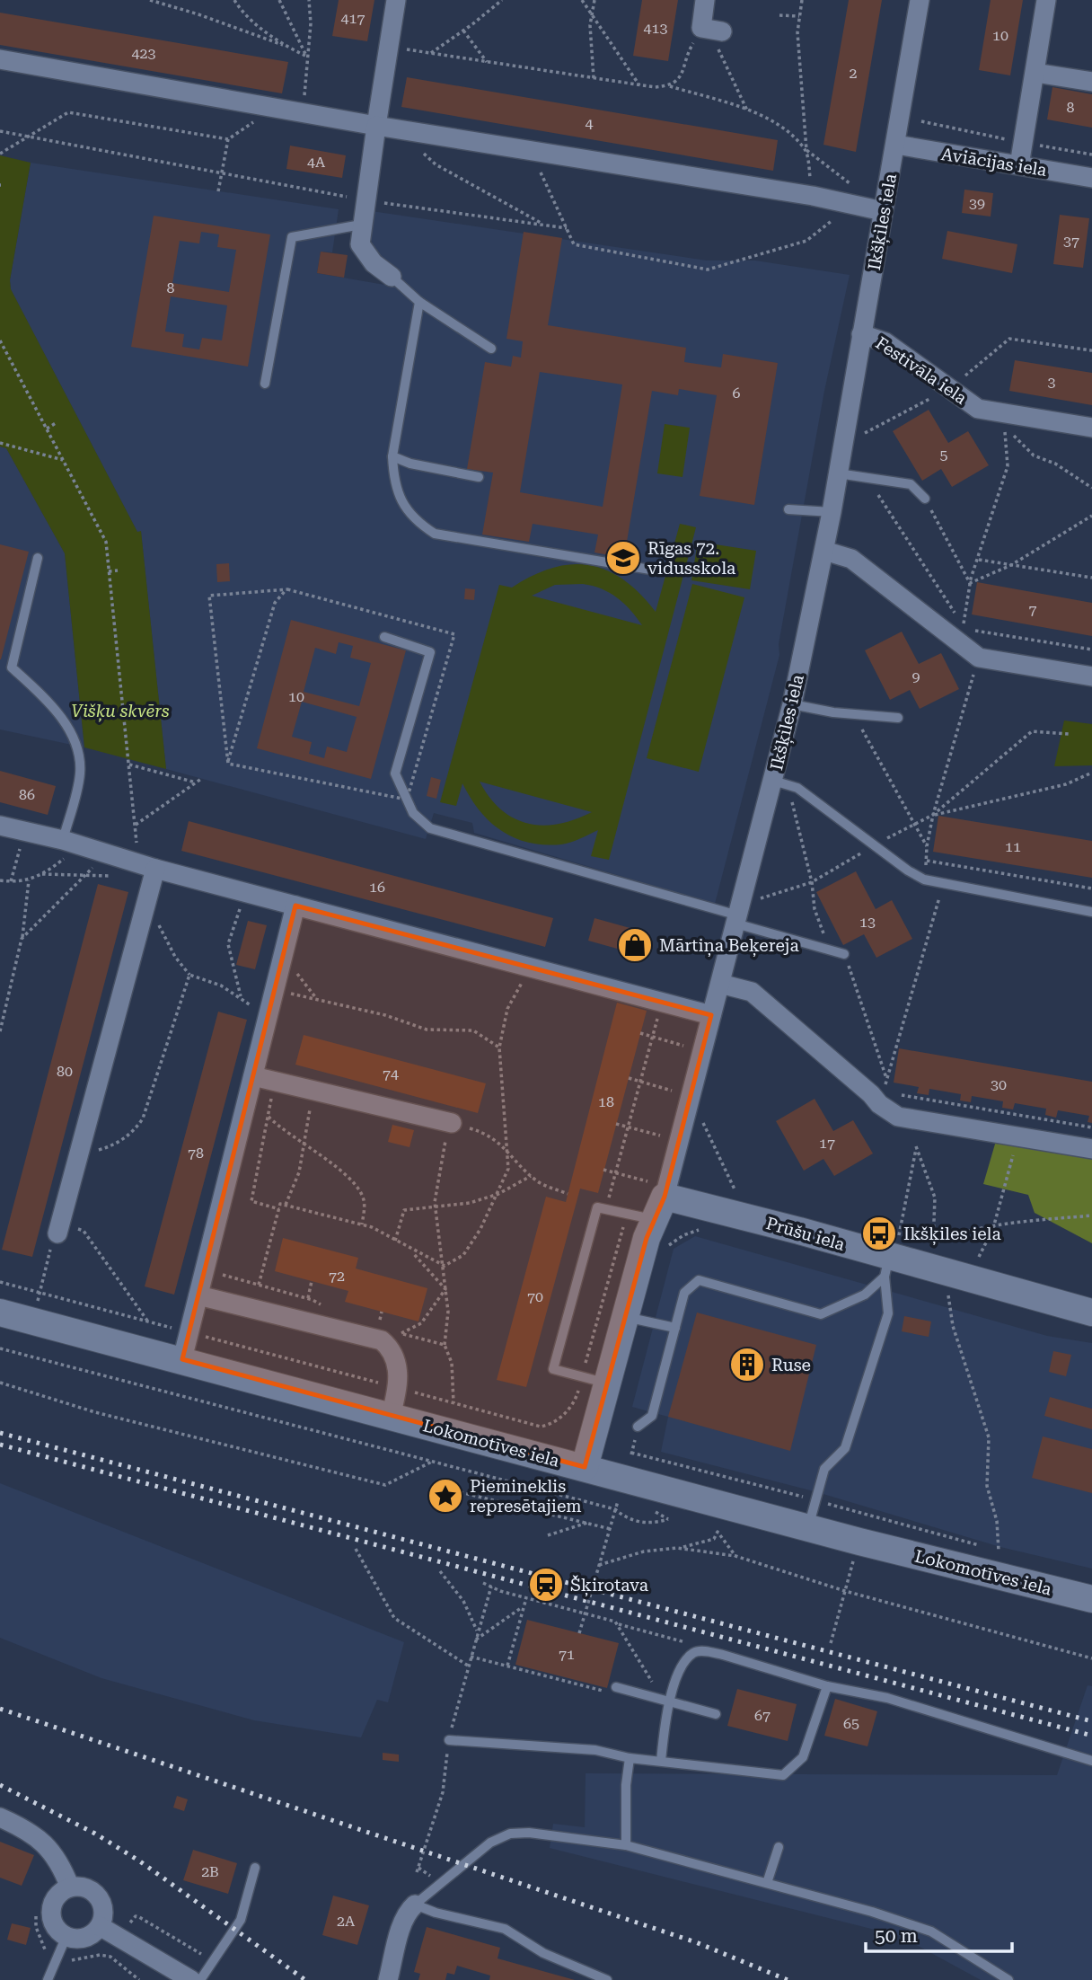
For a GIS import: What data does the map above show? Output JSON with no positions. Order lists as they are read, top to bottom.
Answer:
{
  "streets": {
    "street": [
      "Aviācijas iela",
      "Ikšķiles iela",
      "Festivāla iela",
      "Prūšu iela",
      "Lokomotīves iela"
    ]
  },
  "crossings": [
    ["Aviācijas iela", "Ikšķiles iela"],
    ["Ikšķiles iela", "Festivāla iela"],
    ["Ikšķiles iela", "Prūšu iela"],
    ["Ikšķiles iela", "Lokomotīves iela"]
  ],
  "parks": ["Višķu skvērs"],
  "places": {
    "school or university": ["Rīgas 72. vidusskola"],
    "shop": ["Mārtiņa Beķereja"],
    "bus stop": ["Ikšķiles iela"],
    "building": ["Ruse"],
    "place": ["Piemineklis represētajiem"],
    "station": ["Šķirotava"]
  },
  "house_numbers": [
    "417",
    "413",
    "10",
    "423",
    "2",
    "8",
    "4",
    "4A",
    "39",
    "37",
    "8",
    "3",
    "6",
    "5",
    "7",
    "9",
    "10",
    "86",
    "11",
    "16",
    "13",
    "80",
    "74",
    "30",
    "18",
    "17",
    "78",
    "72",
    "70",
    "71",
    "67",
    "65",
    "2B",
    "2A"
  ],
  "scale_bar": "50 m"
}
